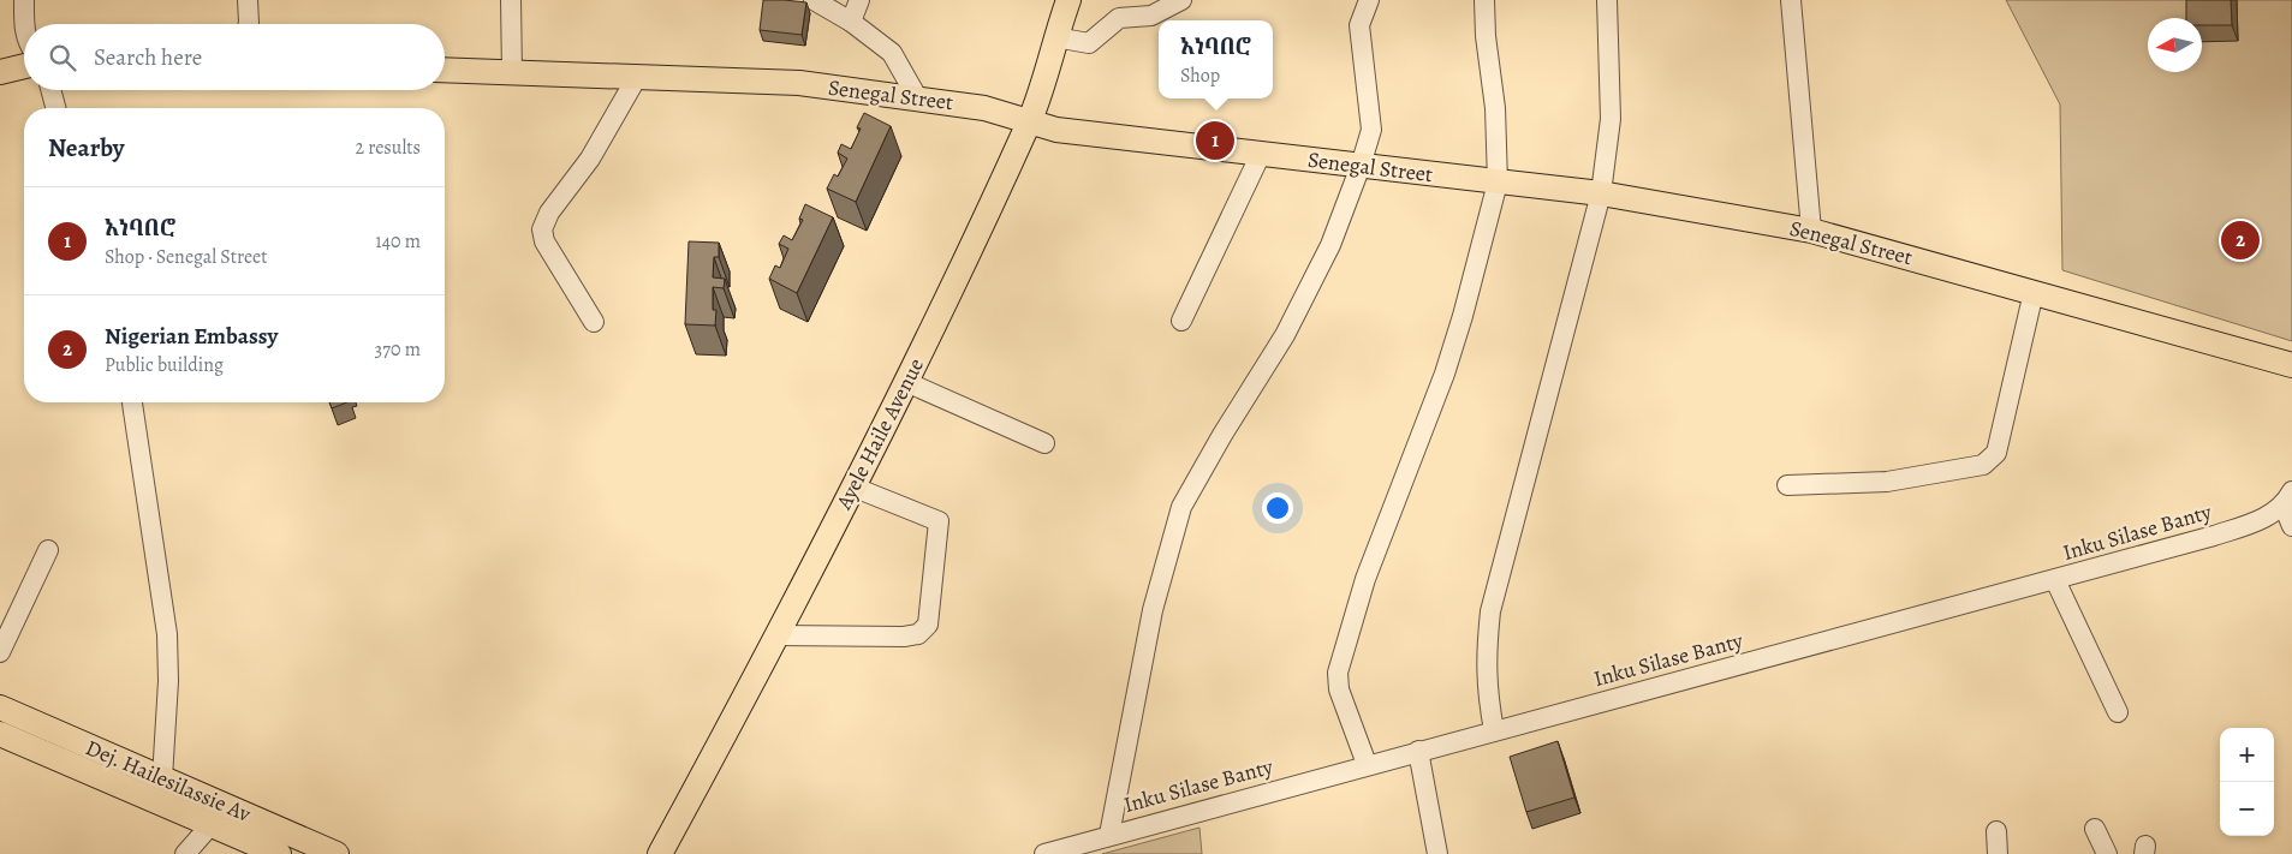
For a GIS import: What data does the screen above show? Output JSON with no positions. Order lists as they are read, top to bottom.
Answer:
{
  "streets": {
    "main road": ["Senegal Street", "Ayele Haile Avenue", "Dej. Hailesilassie Av"],
    "street": ["Inku Silase Banty"]
  },
  "crossings": [
    ["Senegal Street", "Ayele Haile Avenue"]
  ],
  "north": "left",
  "page": {
    "popup": ["አነባበሮ", "Shop"],
    "search": "Search here",
    "heading": ["Nearby", "2 results"],
    "pins": ["1", "2"],
    "list": [
      {
        "mark": "1",
        "name": "አነባበሮ",
        "note": "Shop · Senegal Street",
        "value": "140 m"
      },
      {
        "mark": "2",
        "name": "Nigerian Embassy",
        "note": "Public building",
        "value": "370 m"
      }
    ],
    "map_buttons": ["+", "−"]
  }
}
